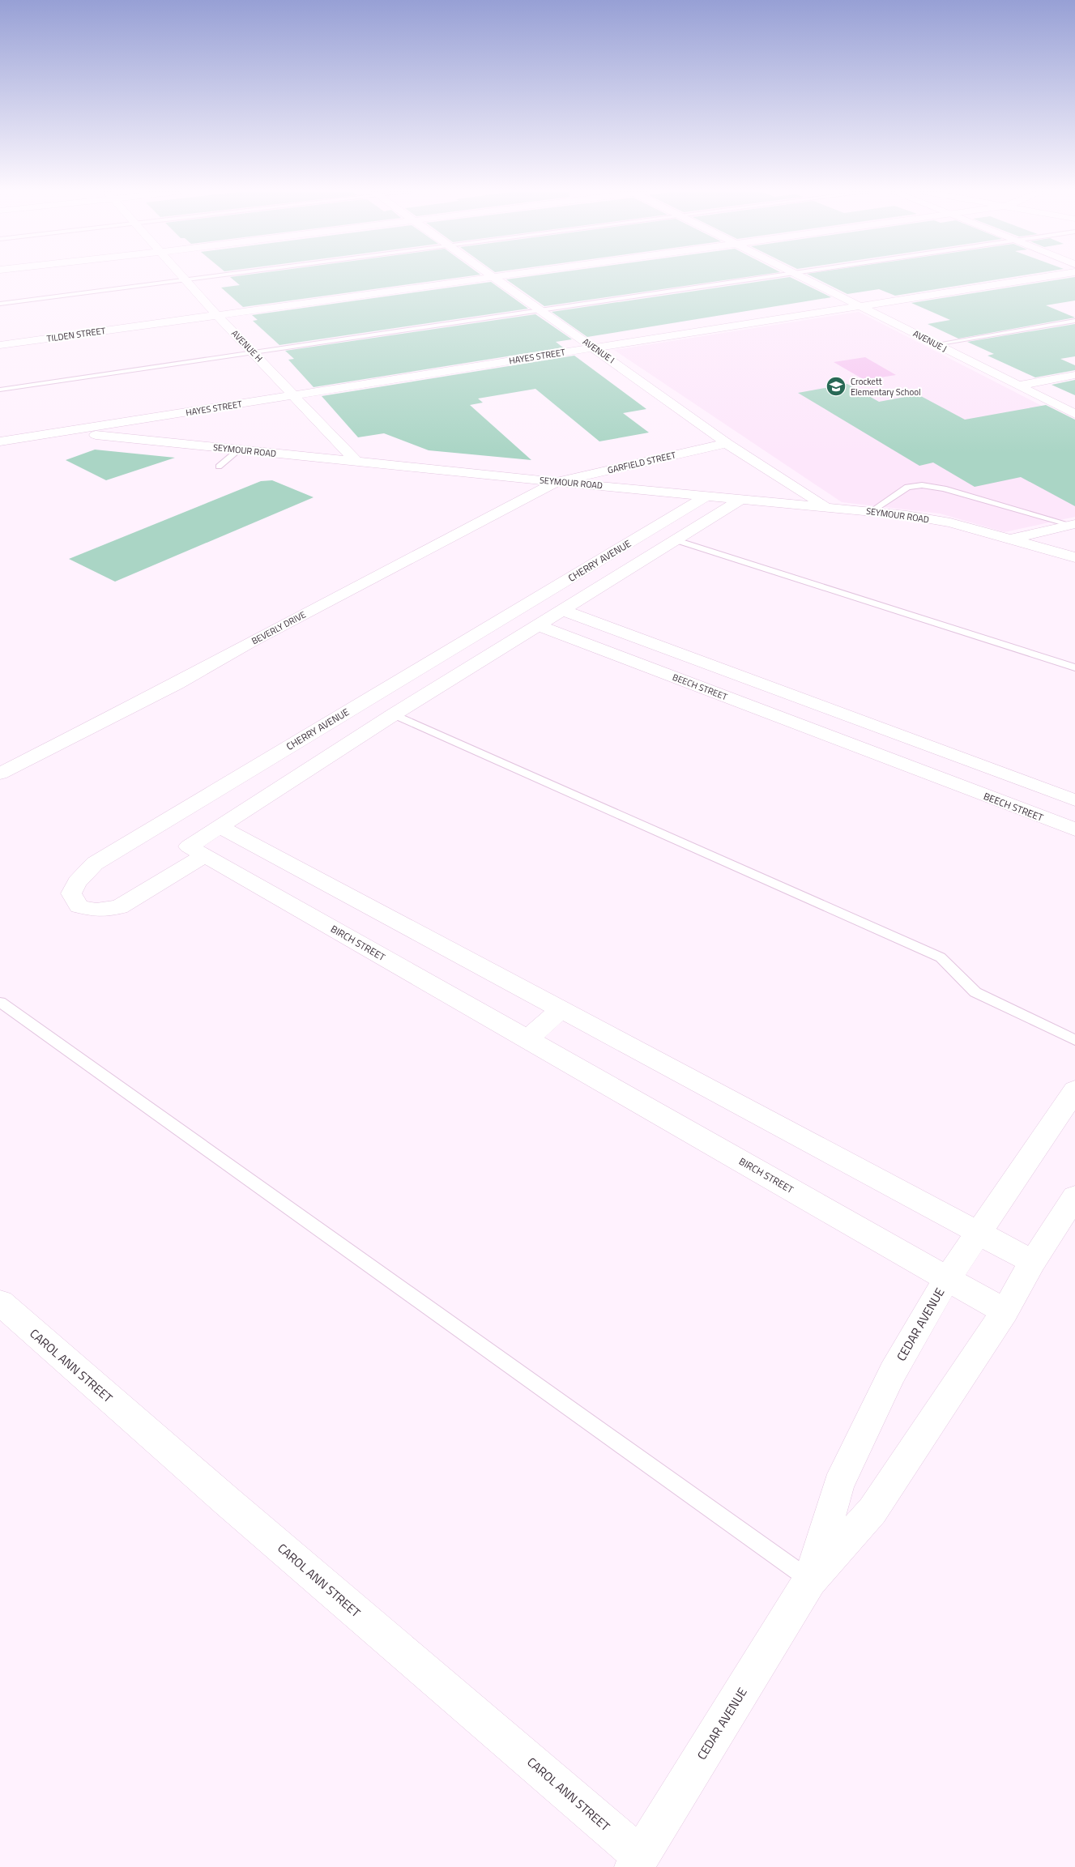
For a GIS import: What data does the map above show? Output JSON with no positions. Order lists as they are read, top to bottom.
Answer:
{
  "streets": {
    "street": [
      "TILDEN STREET",
      "AVENUE J",
      "AVENUE H",
      "AVENUE I",
      "HAYES STREET",
      "SEYMOUR ROAD",
      "GARFIELD STREET",
      "CHERRY AVENUE",
      "BEVERLY DRIVE",
      "BEECH STREET",
      "BIRCH STREET",
      "CEDAR AVENUE",
      "CAROL ANN STREET"
    ]
  },
  "crossings": [
    ["TILDEN STREET", "AVENUE H"],
    ["AVENUE J", "HAYES STREET"],
    ["AVENUE H", "HAYES STREET"],
    ["AVENUE H", "SEYMOUR ROAD"],
    ["AVENUE I", "HAYES STREET"],
    ["AVENUE I", "SEYMOUR ROAD"],
    ["AVENUE I", "GARFIELD STREET"],
    ["HAYES STREET", "SEYMOUR ROAD"],
    ["SEYMOUR ROAD", "GARFIELD STREET"],
    ["SEYMOUR ROAD", "CHERRY AVENUE"],
    ["SEYMOUR ROAD", "BEVERLY DRIVE"],
    ["GARFIELD STREET", "BEVERLY DRIVE"],
    ["CHERRY AVENUE", "BEECH STREET"],
    ["CHERRY AVENUE", "BIRCH STREET"],
    ["BIRCH STREET", "CEDAR AVENUE"],
    ["CEDAR AVENUE", "CAROL ANN STREET"]
  ],
  "places": {
    "school or university": ["Crockett Elementary School"]
  }
}
